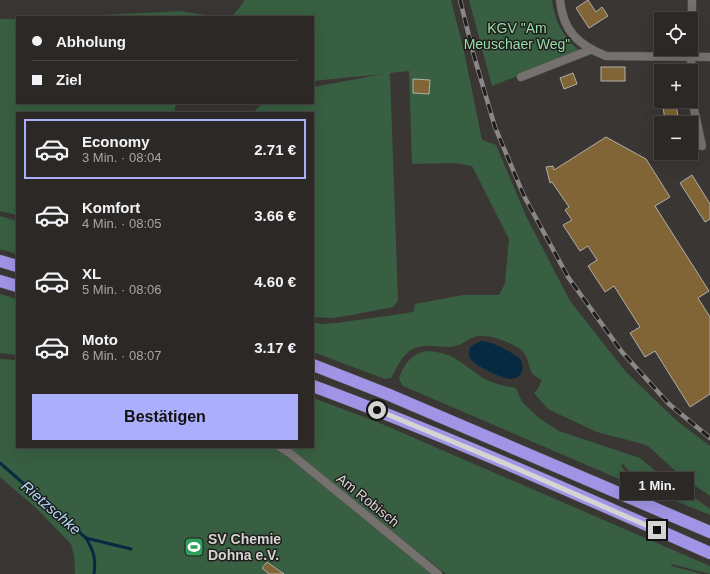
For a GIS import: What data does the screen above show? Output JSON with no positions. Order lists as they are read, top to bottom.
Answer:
{
  "streets": {
    "street": ["Am Robisch"]
  },
  "water": ["Rietzschke"],
  "parks": ["KGV \"Am Meuschaer Weg\""],
  "places": {
    "sports": ["SV Chemie Dohna e.V."]
  },
  "page": {
    "map_buttons": ["+", "−"],
    "banner": ["Abholung", "Ziel"],
    "list": [
      {
        "name": "Economy",
        "note": "3 Min. · 08:04",
        "value": "2.71 €"
      },
      {
        "name": "Komfort",
        "note": "4 Min. · 08:05",
        "value": "3.66 €"
      },
      {
        "name": "XL",
        "note": "5 Min. · 08:06",
        "value": "4.60 €"
      },
      {
        "name": "Moto",
        "note": "6 Min. · 08:07",
        "value": "3.17 €"
      }
    ],
    "buttons": "Bestätigen",
    "bubble": "1 Min."
  }
}
